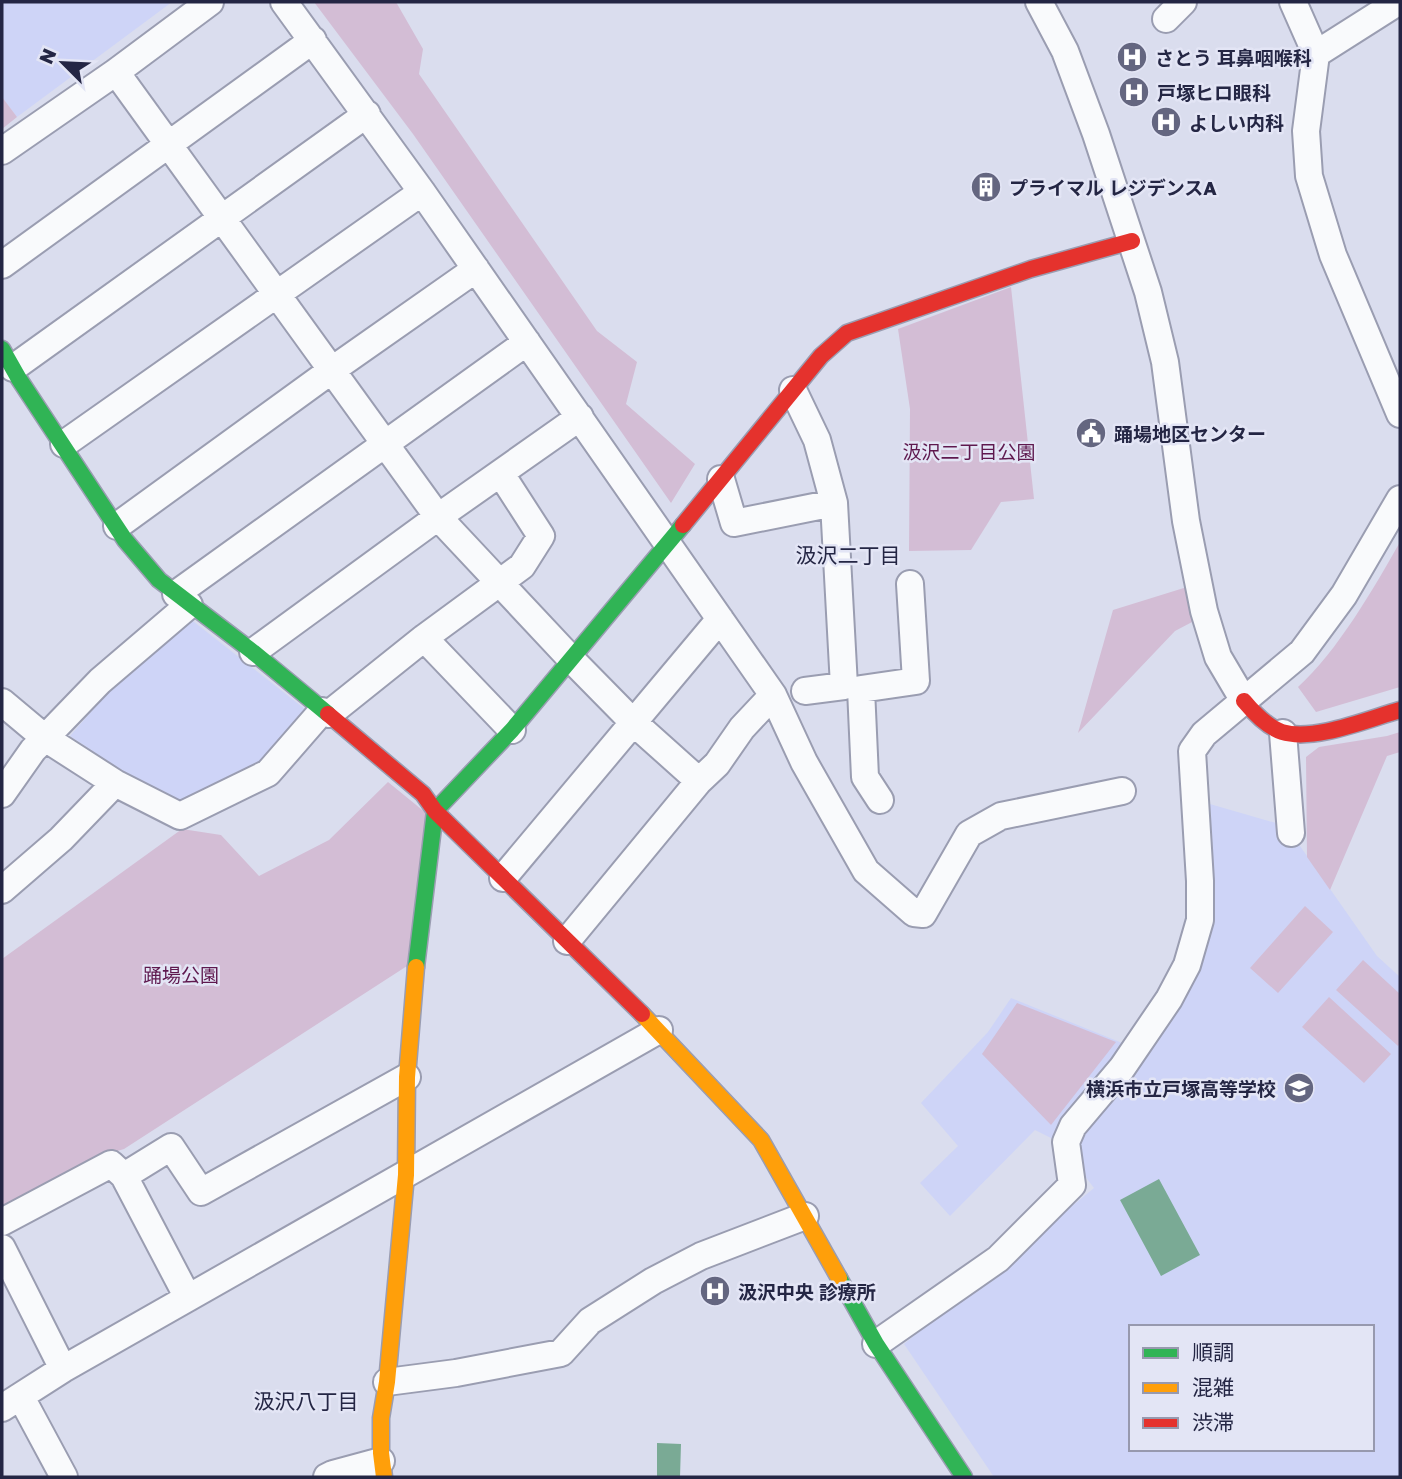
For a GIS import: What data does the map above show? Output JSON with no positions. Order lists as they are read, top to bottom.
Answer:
{
  "districts": ["汲沢二丁目", "汲沢八丁目"],
  "parks": ["汲沢二丁目公園", "踊場公園"],
  "places": {
    "hospital": [
      "さとう 耳鼻咽喉科",
      "戸塚ヒロ眼科",
      "よしい内科",
      "汲沢中央 診療所"
    ],
    "building": ["プライマル レジデンスA"],
    "public building": ["踊場地区センター"],
    "school or university": ["横浜市立戸塚高等学校"]
  },
  "legend": ["順調", "混雑", "渋滞"],
  "north": "top left"
}
